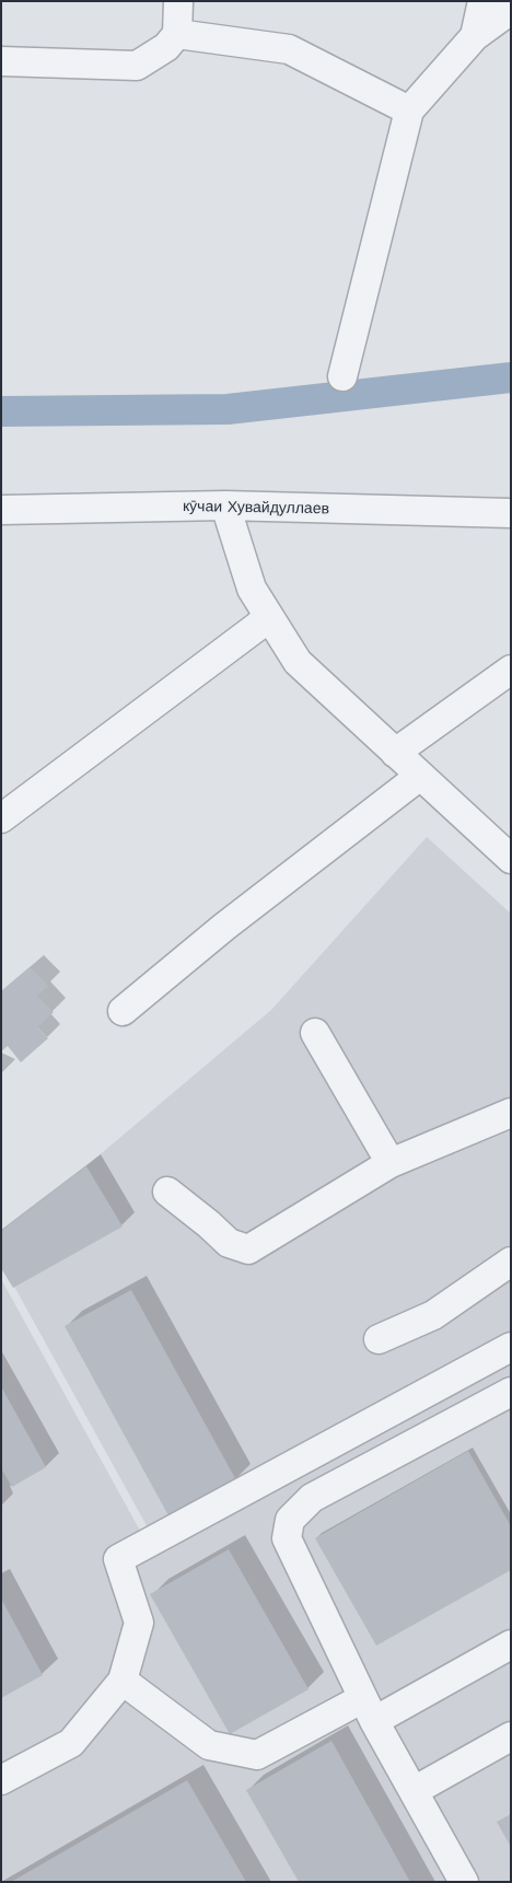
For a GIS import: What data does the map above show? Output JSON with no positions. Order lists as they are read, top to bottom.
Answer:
{
  "streets": {
    "street": ["кӯчаи Хувайдуллаев"]
  }
}
